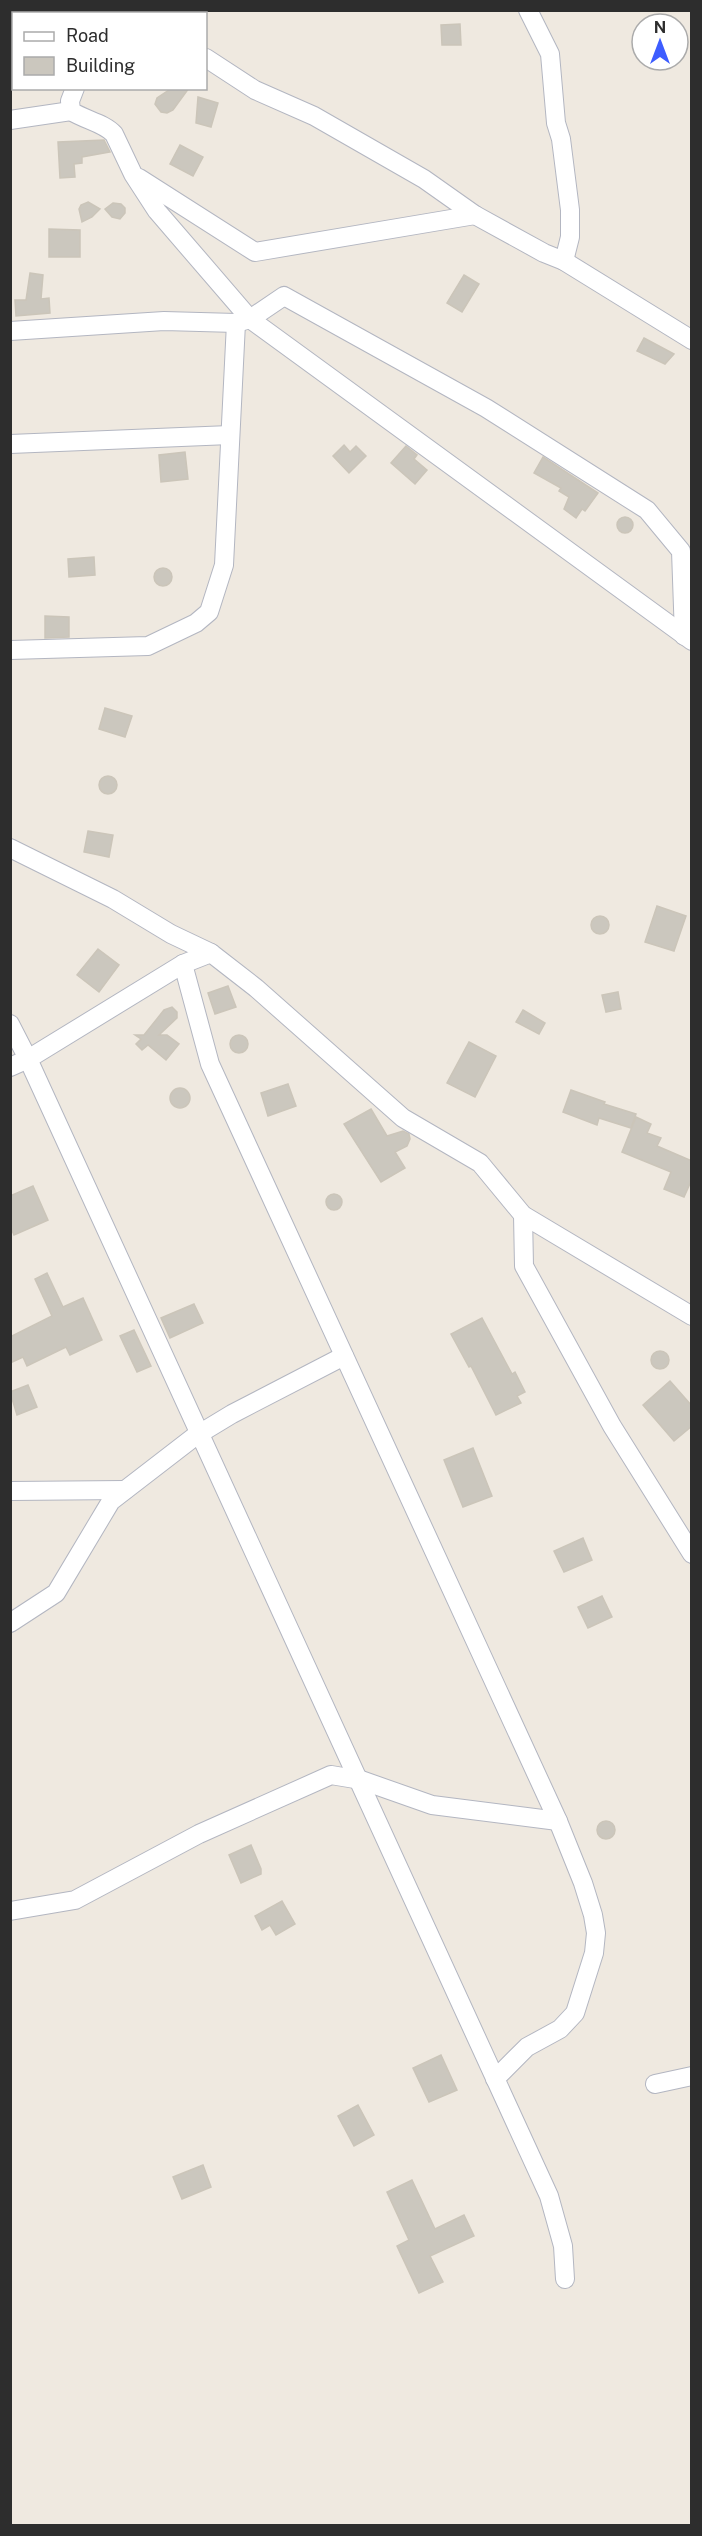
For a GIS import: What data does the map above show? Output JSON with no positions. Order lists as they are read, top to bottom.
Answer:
{
  "legend": ["Road", "Building"],
  "north": "top"
}
